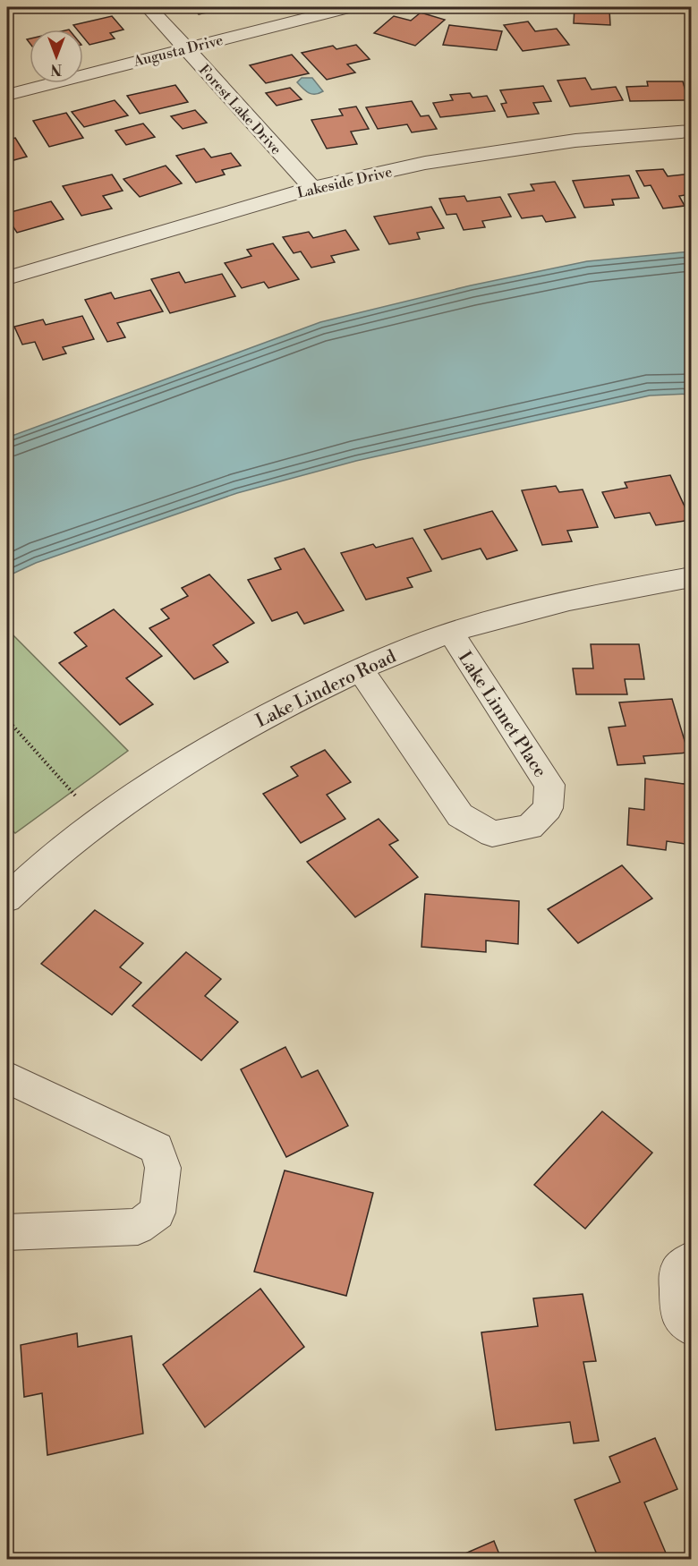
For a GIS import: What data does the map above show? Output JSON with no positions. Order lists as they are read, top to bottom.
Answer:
{
  "streets": {
    "street": [
      "Augusta Drive",
      "Forest Lake Drive",
      "Lakeside Drive",
      "Lake Lindero Road",
      "Lake Linnet Place"
    ]
  },
  "crossings": [
    ["Augusta Drive", "Forest Lake Drive"],
    ["Forest Lake Drive", "Lakeside Drive"],
    ["Lake Lindero Road", "Lake Linnet Place"]
  ],
  "north": "bottom"
}
